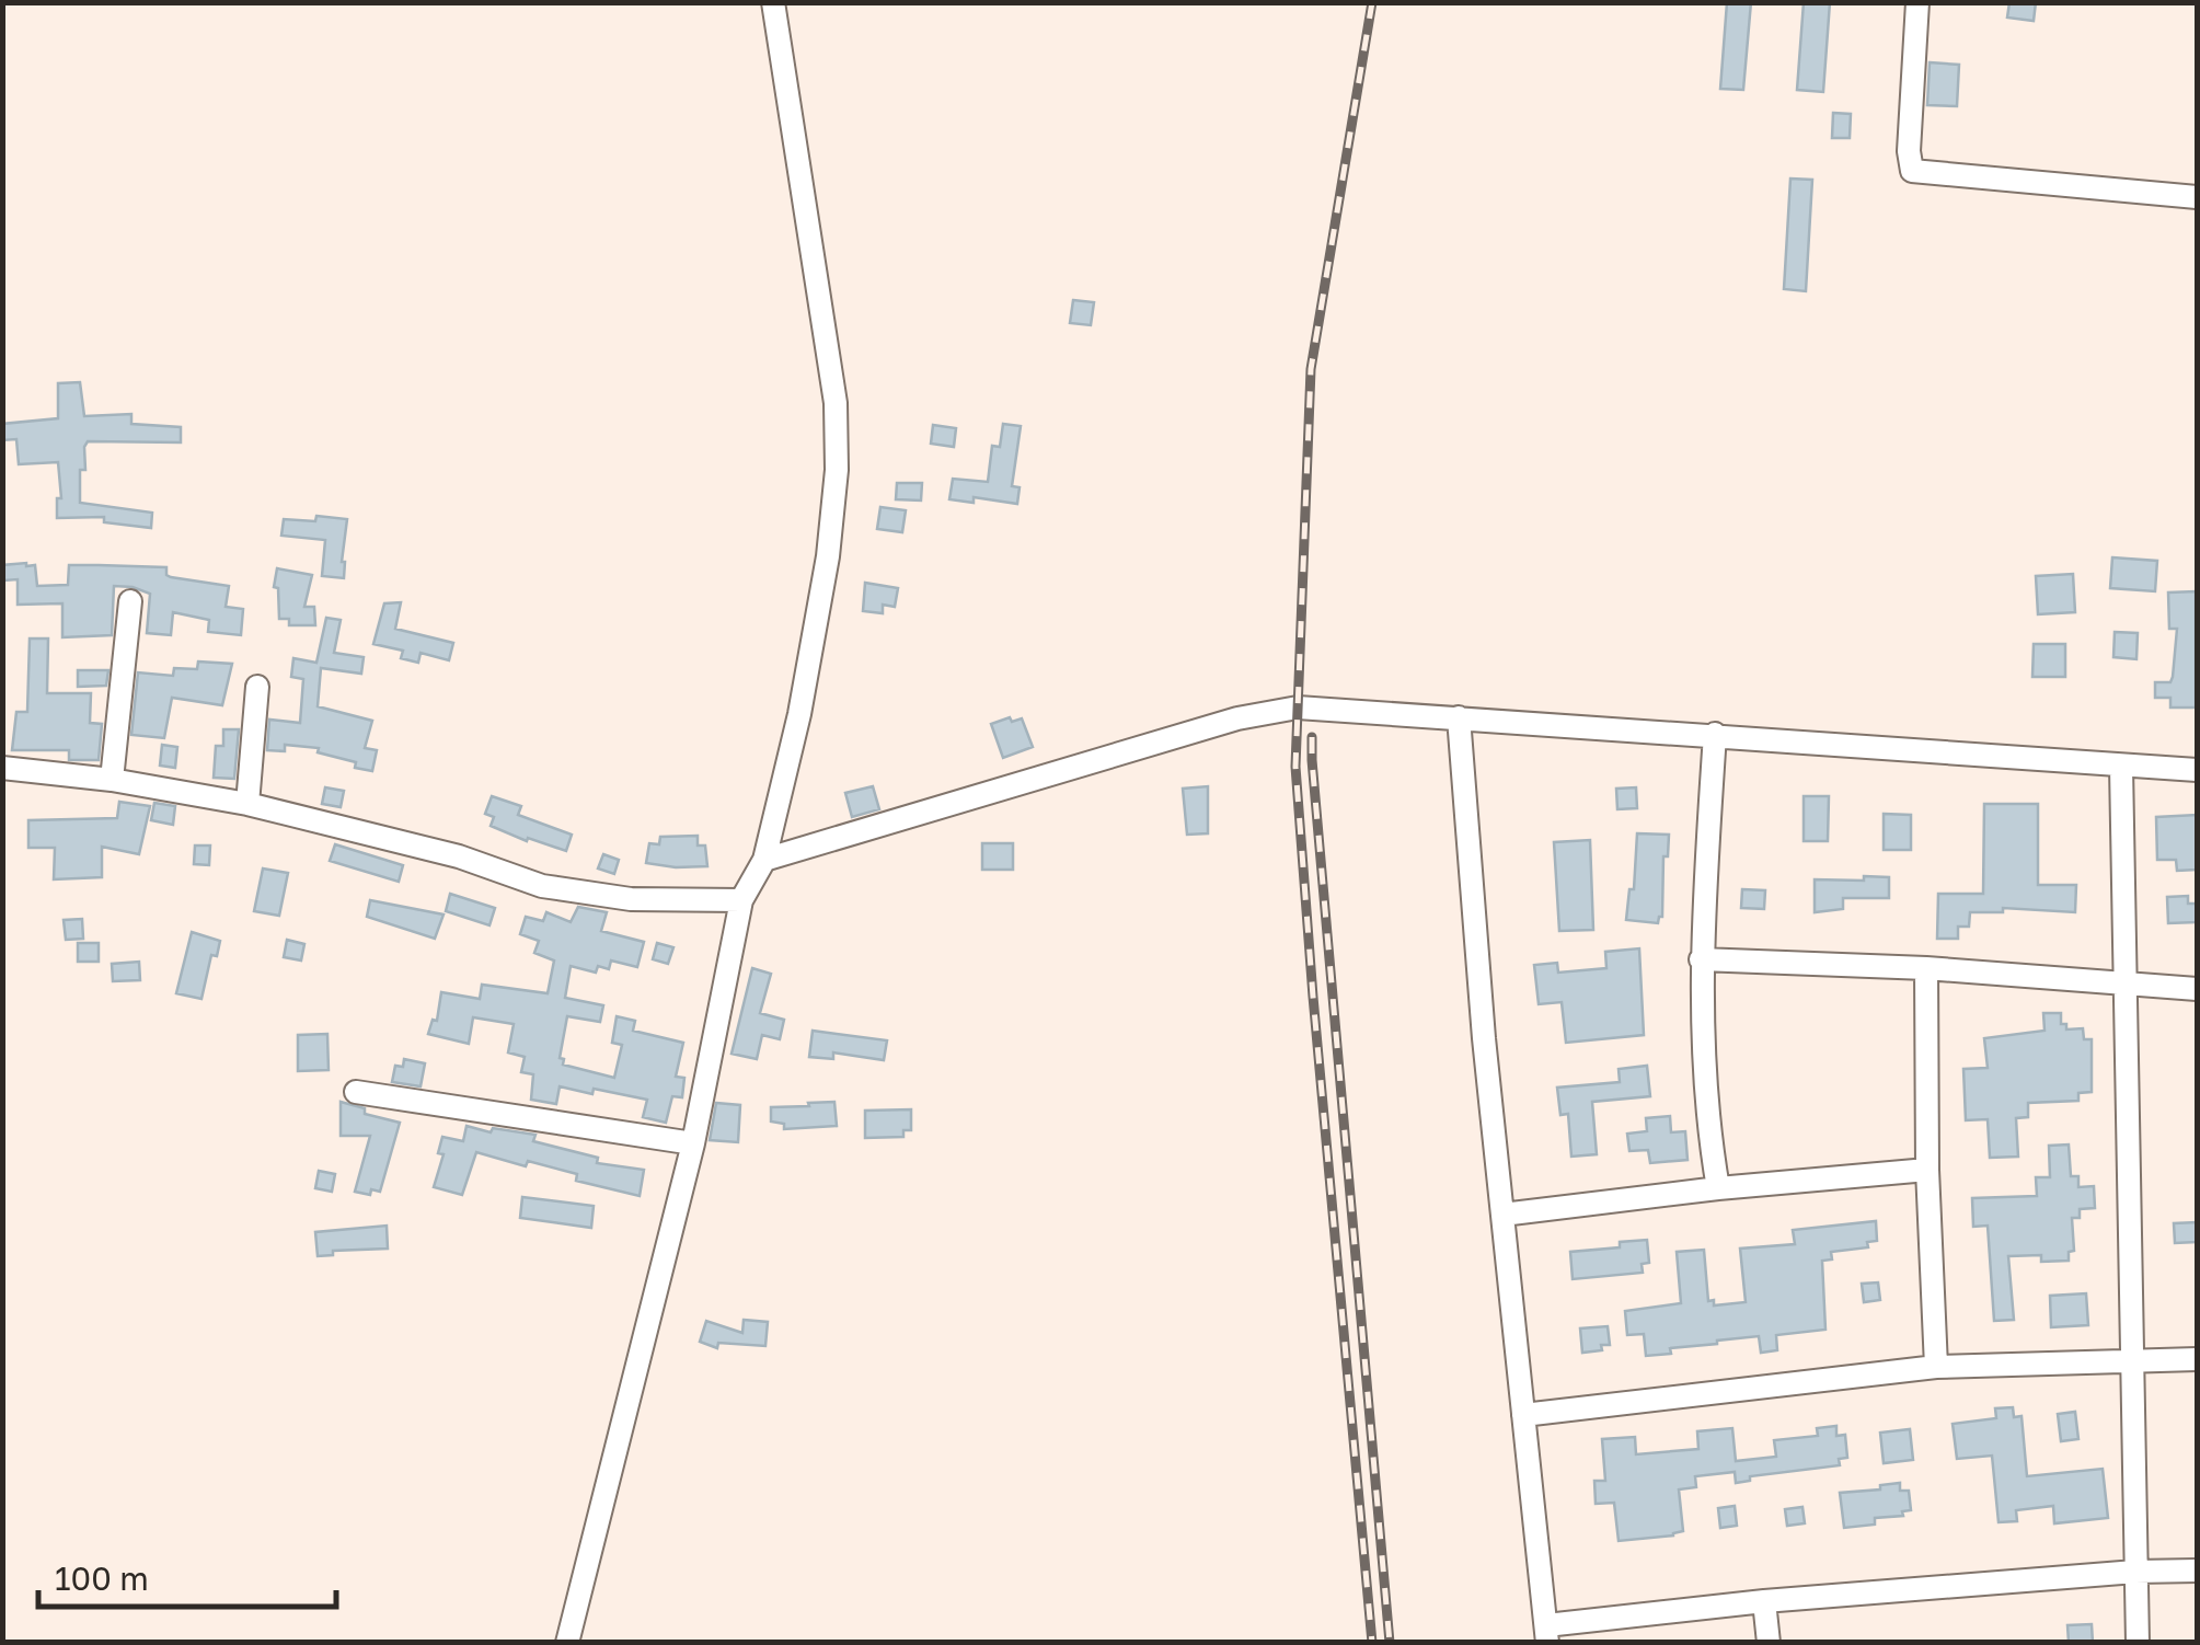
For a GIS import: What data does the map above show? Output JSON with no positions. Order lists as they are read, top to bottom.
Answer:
{
  "scale_bar": "100 m"
}
